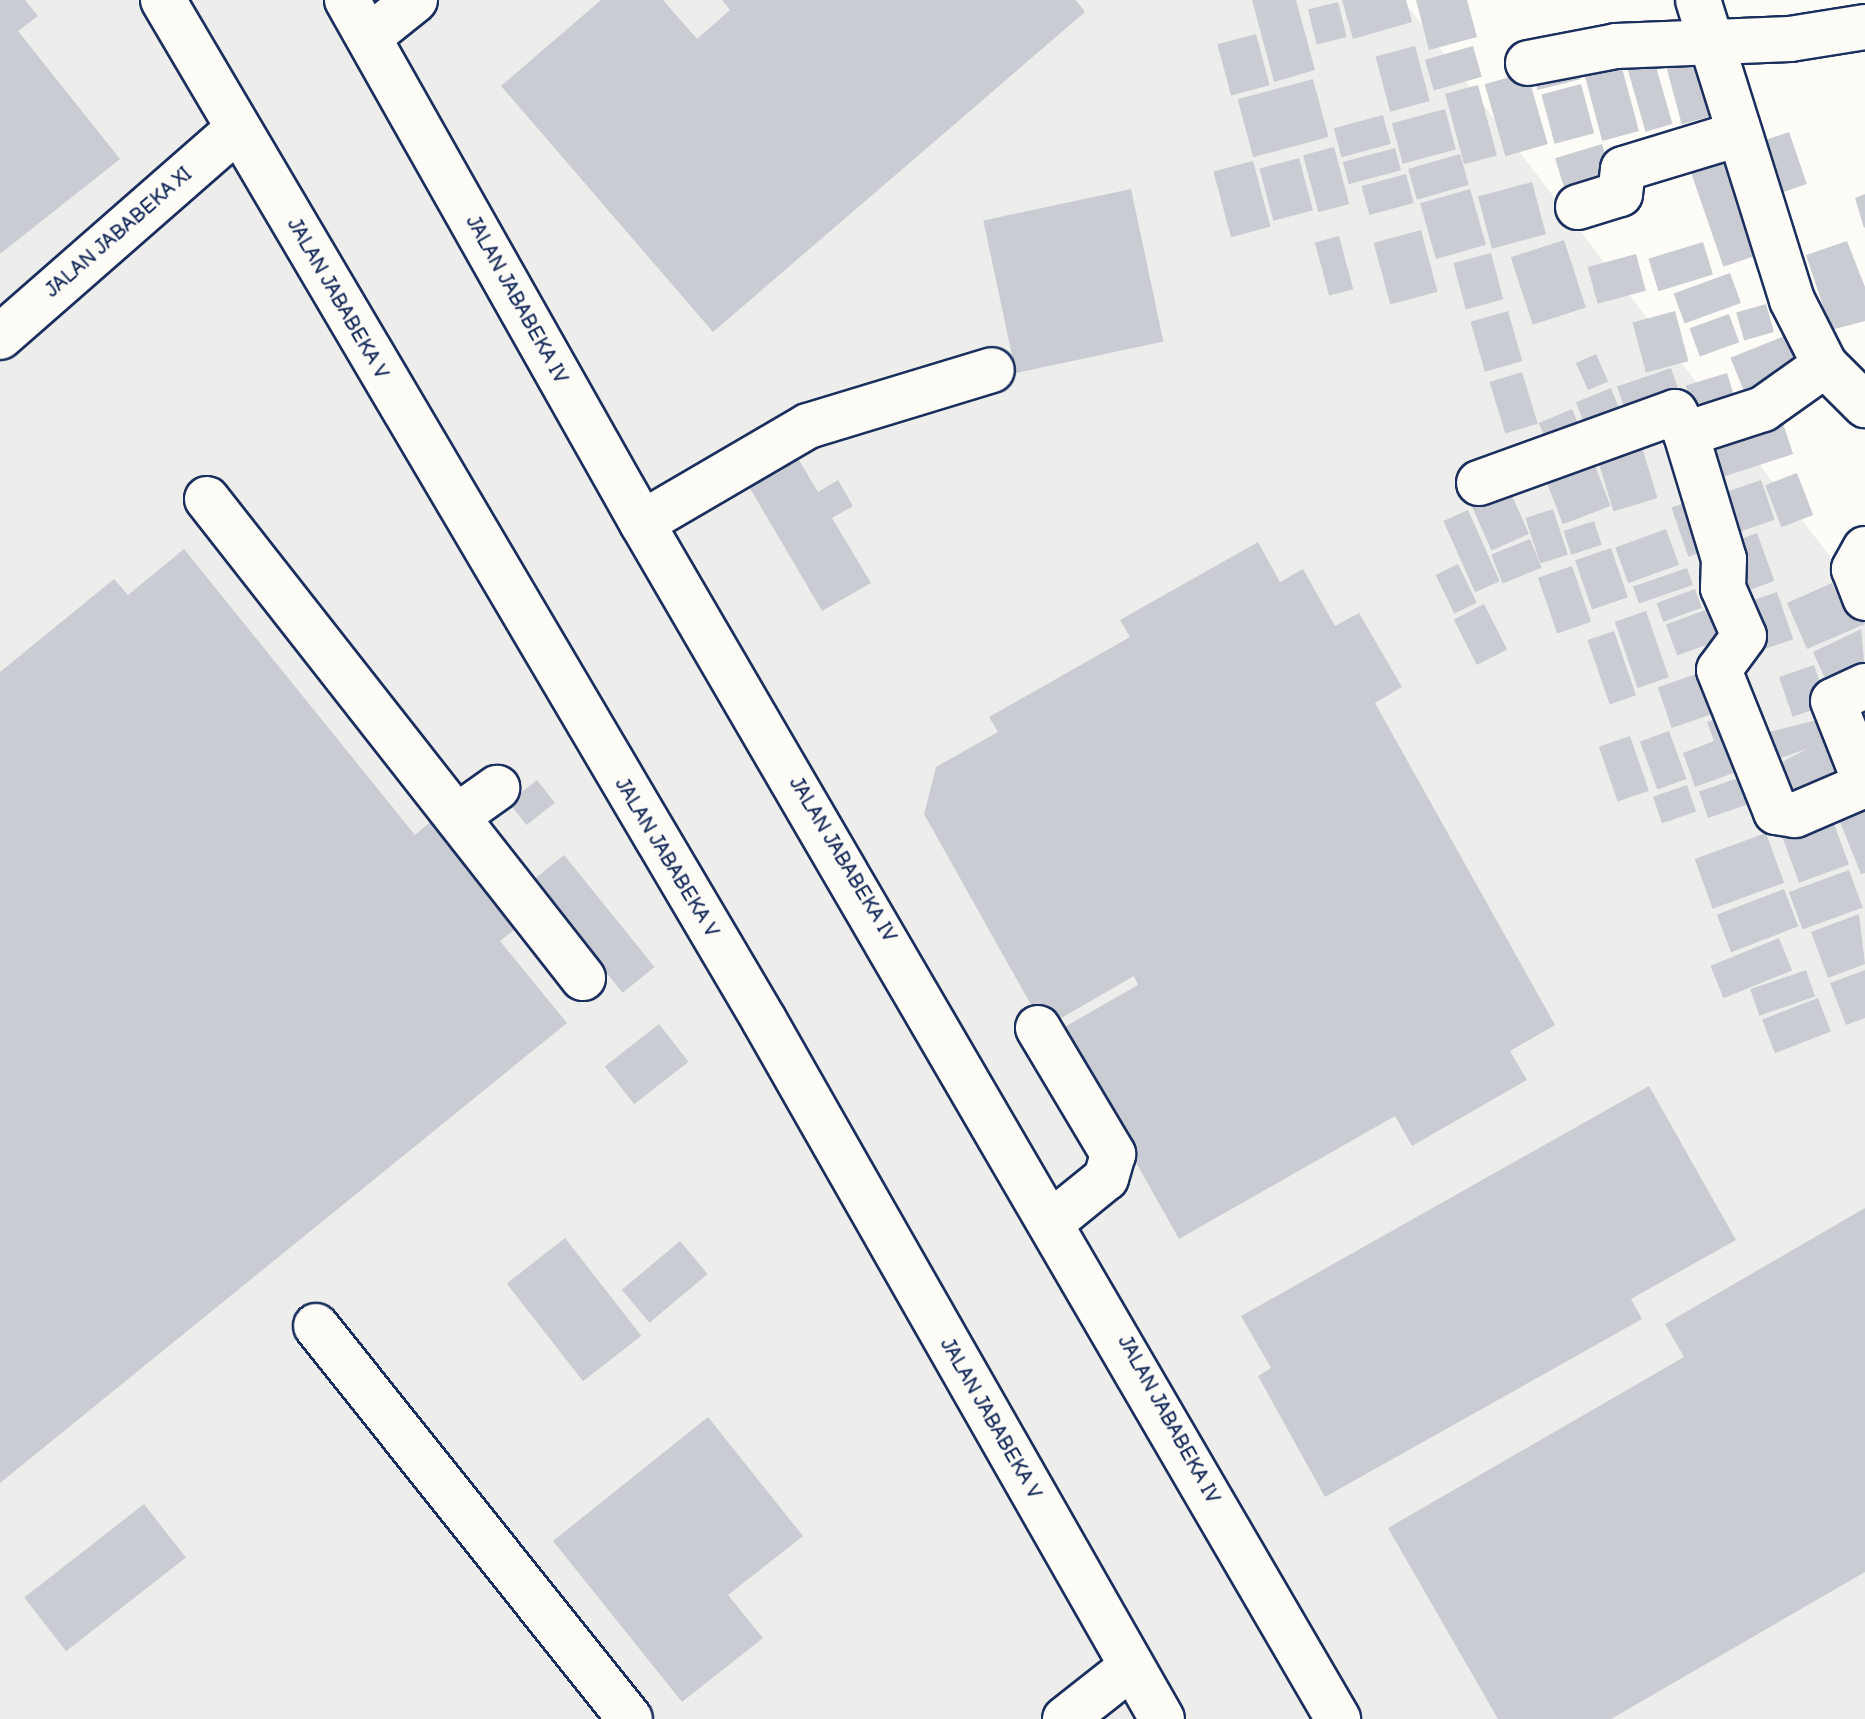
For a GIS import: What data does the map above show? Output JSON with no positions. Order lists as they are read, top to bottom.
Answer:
{
  "streets": {
    "street": ["JALAN JABABEKA XI", "JALAN JABABEKA V", "JALAN JABABEKA IV"]
  },
  "crossings": [
    ["JALAN JABABEKA XI", "JALAN JABABEKA V"]
  ]
}
